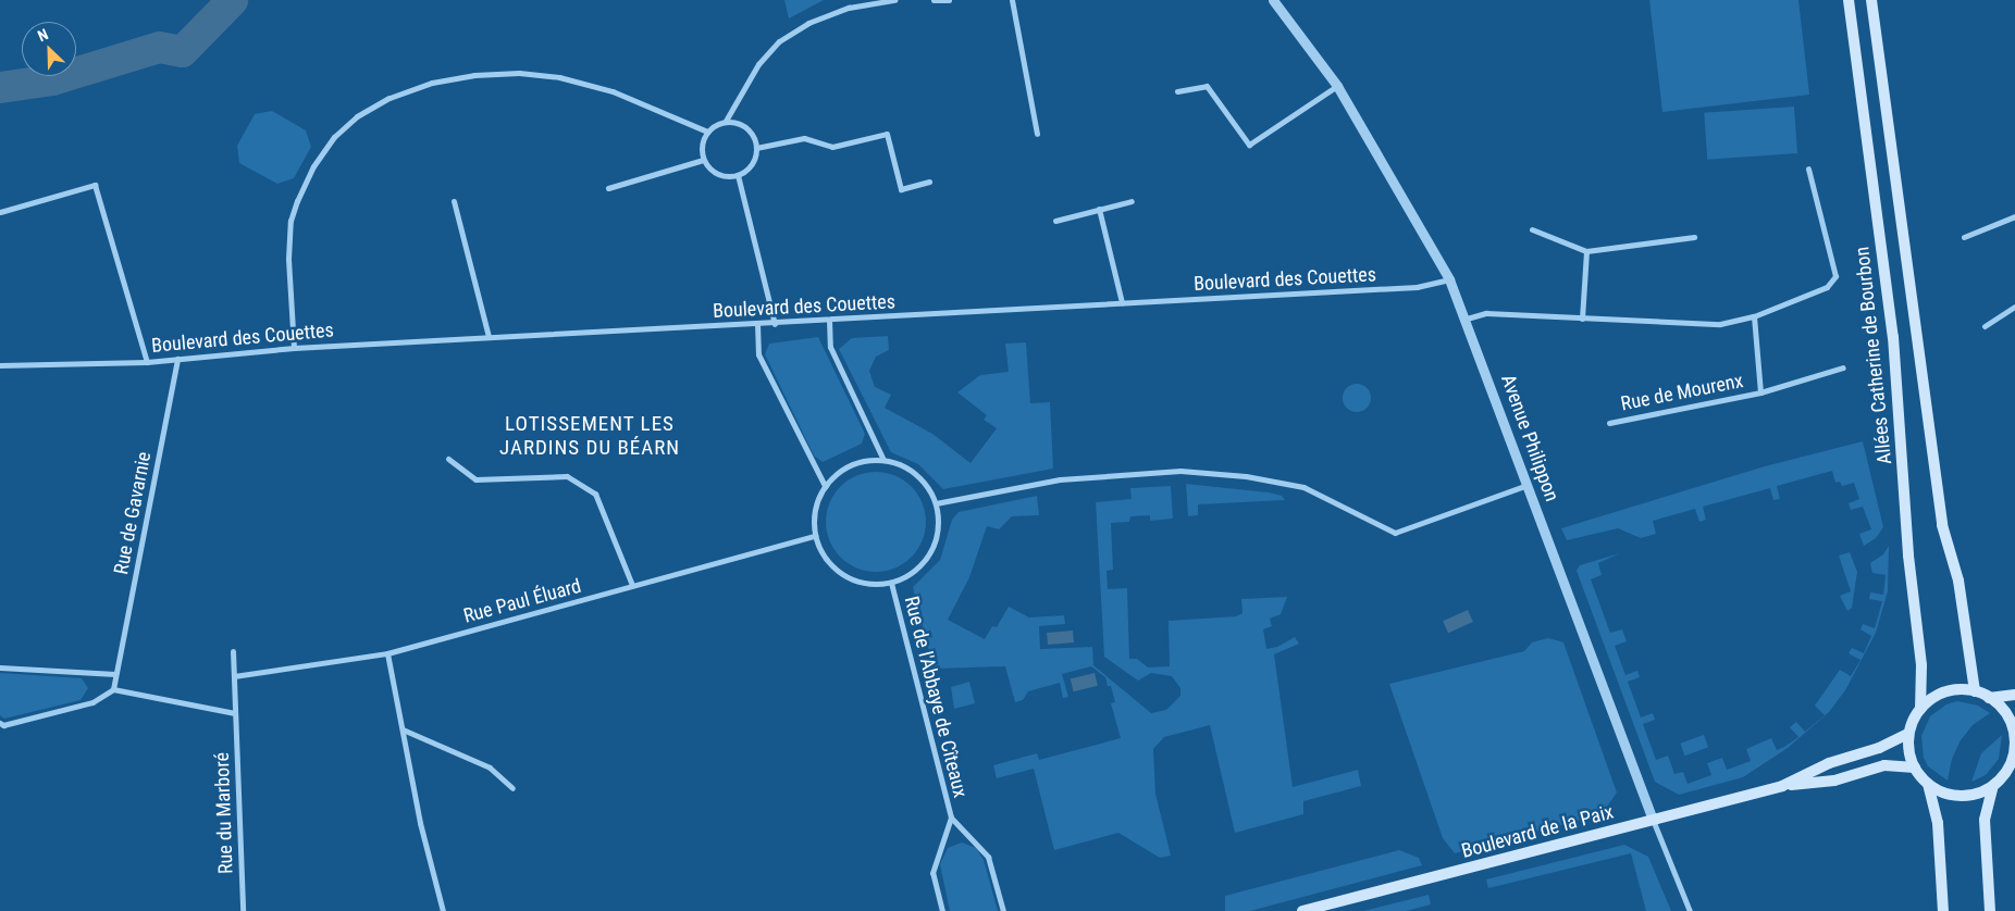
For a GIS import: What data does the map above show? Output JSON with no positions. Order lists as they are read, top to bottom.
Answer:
{
  "streets": {
    "main road": ["Allées Catherine de Bourbon", "Boulevard de la Paix"],
    "street": [
      "Boulevard des Couettes",
      "Rue de Mourenx",
      "Avenue Philippon",
      "Rue de Gavarnie",
      "Rue Paul Éluard",
      "Rue de l'Abbaye de Cîteaux",
      "Rue du Marboré"
    ]
  },
  "crossings": [
    ["Boulevard des Couettes", "Avenue Philippon"],
    ["Boulevard des Couettes", "Rue de Gavarnie"],
    ["Allées Catherine de Bourbon", "Boulevard de la Paix"],
    ["Avenue Philippon", "Boulevard de la Paix"],
    ["Rue Paul Éluard", "Rue de l'Abbaye de Cîteaux"],
    ["Rue Paul Éluard", "Rue du Marboré"]
  ],
  "districts": ["LOTISSEMENT LES JARDINS DU BÉARN"],
  "north": "top left"
}
